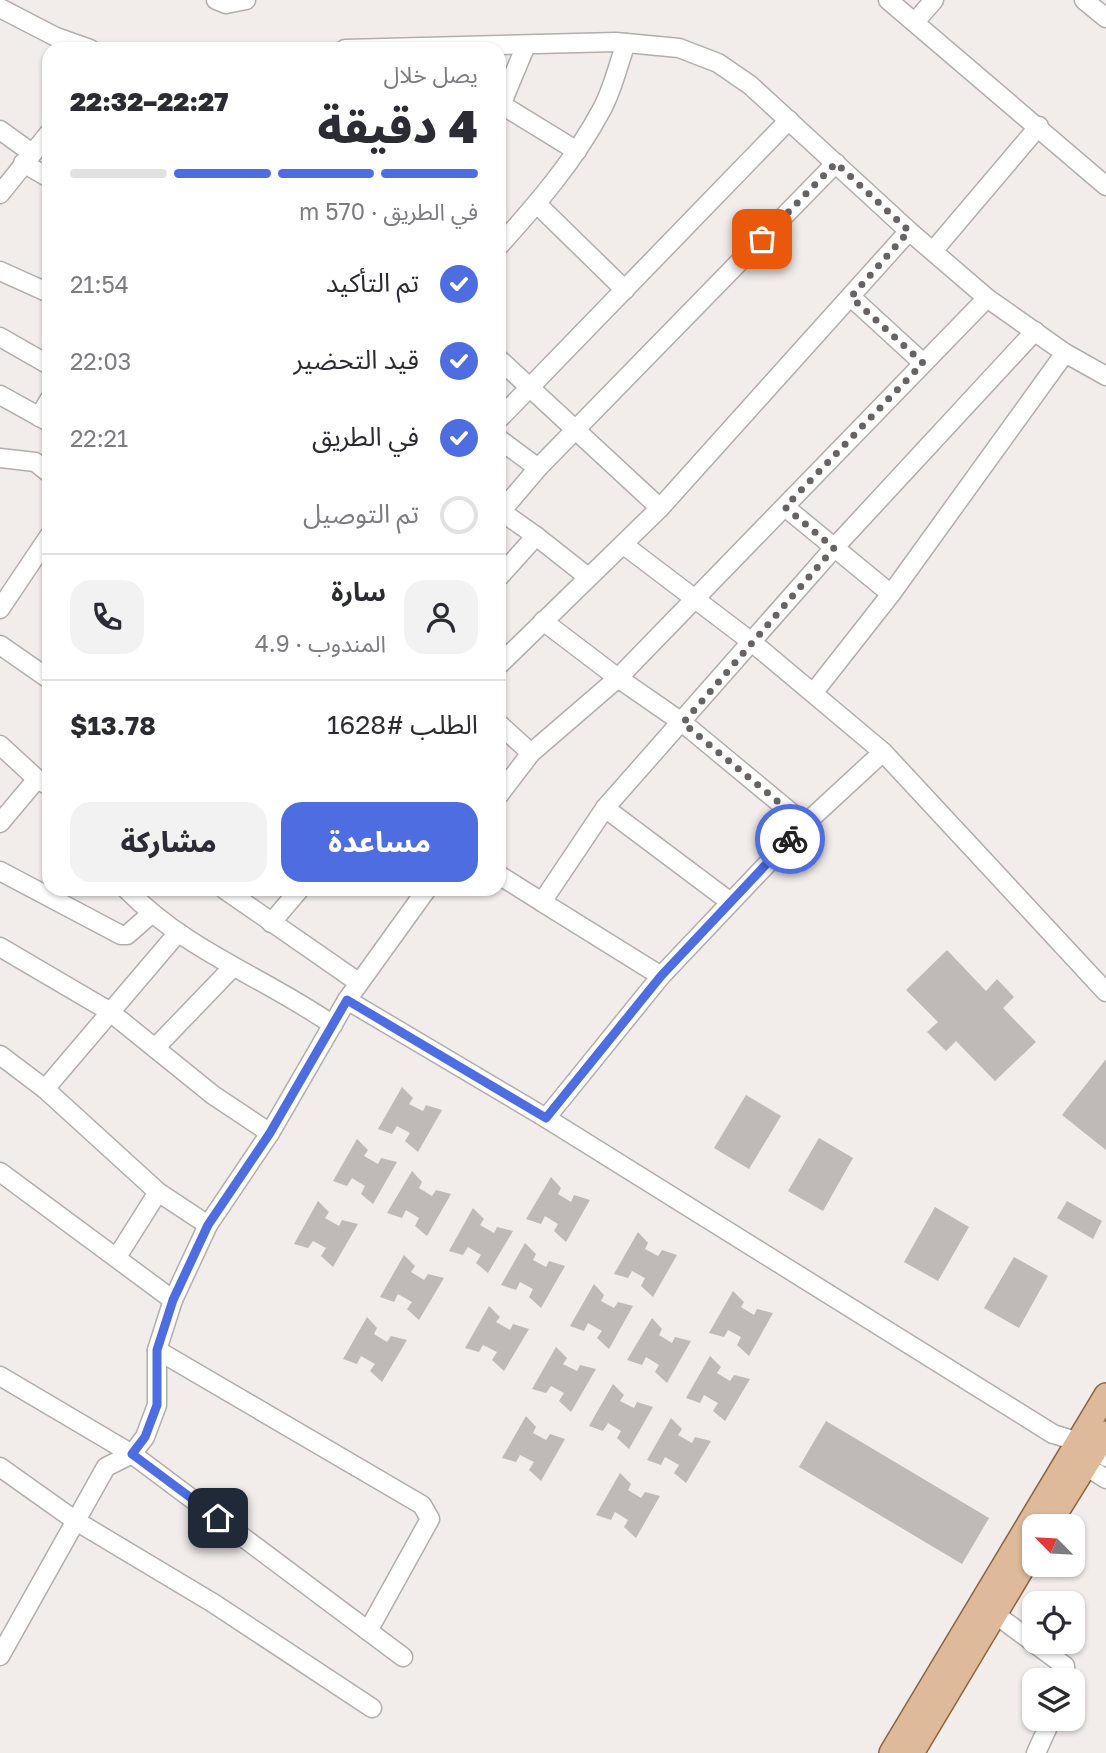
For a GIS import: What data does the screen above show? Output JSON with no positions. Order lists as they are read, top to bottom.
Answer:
{
  "north": "top left",
  "page": {
    "heading": ["4 دقيقة", "يصل خلال", "22:27–22:32"],
    "panel": [
      "سارة",
      "المندوب · 4.9",
      "الطلب #1628",
      "$13.78"
    ],
    "bar": "في الطريق · 570 m",
    "list": [
      ["تم التأكيد", "21:54"],
      ["قيد التحضير", "22:03"],
      ["في الطريق", "22:21"],
      "تم التوصيل"
    ],
    "buttons": ["مساعدة", "مشاركة"]
  }
}
